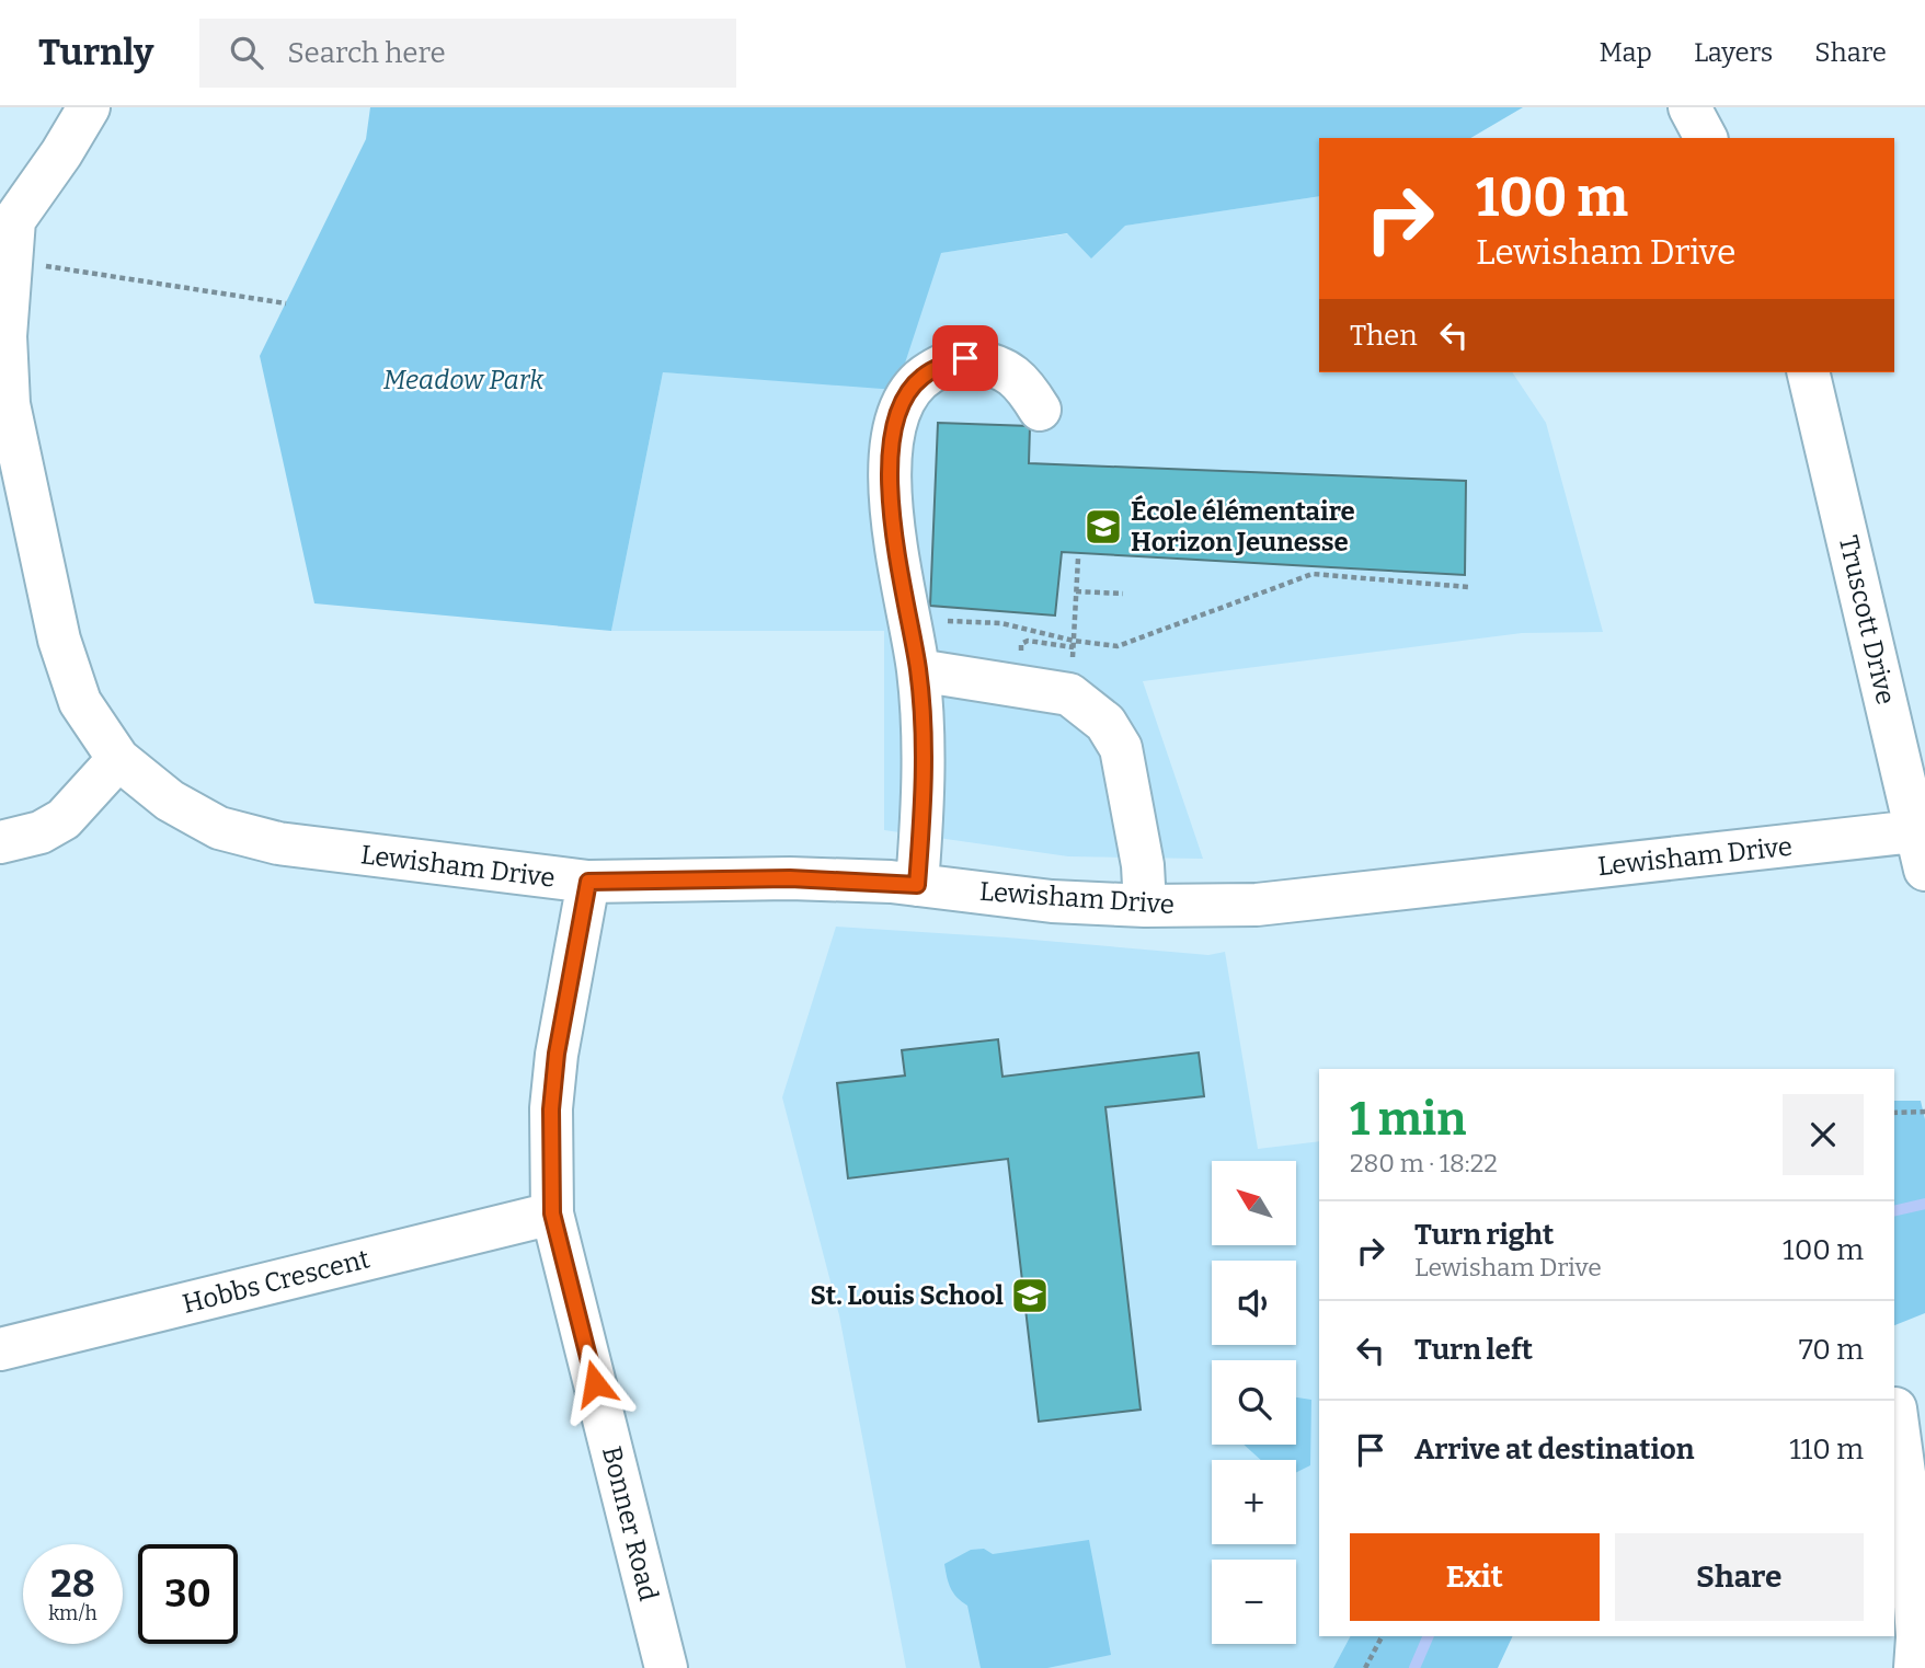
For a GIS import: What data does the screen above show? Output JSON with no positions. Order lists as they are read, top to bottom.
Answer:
{
  "streets": {
    "street": [
      "Truscott Drive",
      "Lewisham Drive",
      "Hobbs Crescent",
      "Bonner Road"
    ]
  },
  "crossings": [
    ["Truscott Drive", "Lewisham Drive"],
    ["Lewisham Drive", "Bonner Road"],
    ["Hobbs Crescent", "Bonner Road"]
  ],
  "parks": ["Meadow Park"],
  "places": {
    "school or university": ["École élémentaire Horizon Jeunesse", "St. Louis School"]
  },
  "north": "top left",
  "page": {
    "header": "Turnly",
    "search": "Search here",
    "nav": ["Map", "Layers", "Share"],
    "turn": ["100 m", "Lewisham Drive"],
    "then": "Then",
    "heading": ["1 min", "280 m · 18:22"],
    "map_buttons": ["+", "−"],
    "list": [
      {
        "name": "Turn right",
        "note": "Lewisham Drive",
        "value": "100 m"
      },
      {
        "name": "Turn left",
        "value": "70 m"
      },
      {
        "name": "Arrive at destination",
        "value": "110 m"
      }
    ],
    "buttons": ["Exit", "Share"],
    "speed": "28 km/h",
    "limit": "30"
  }
}
